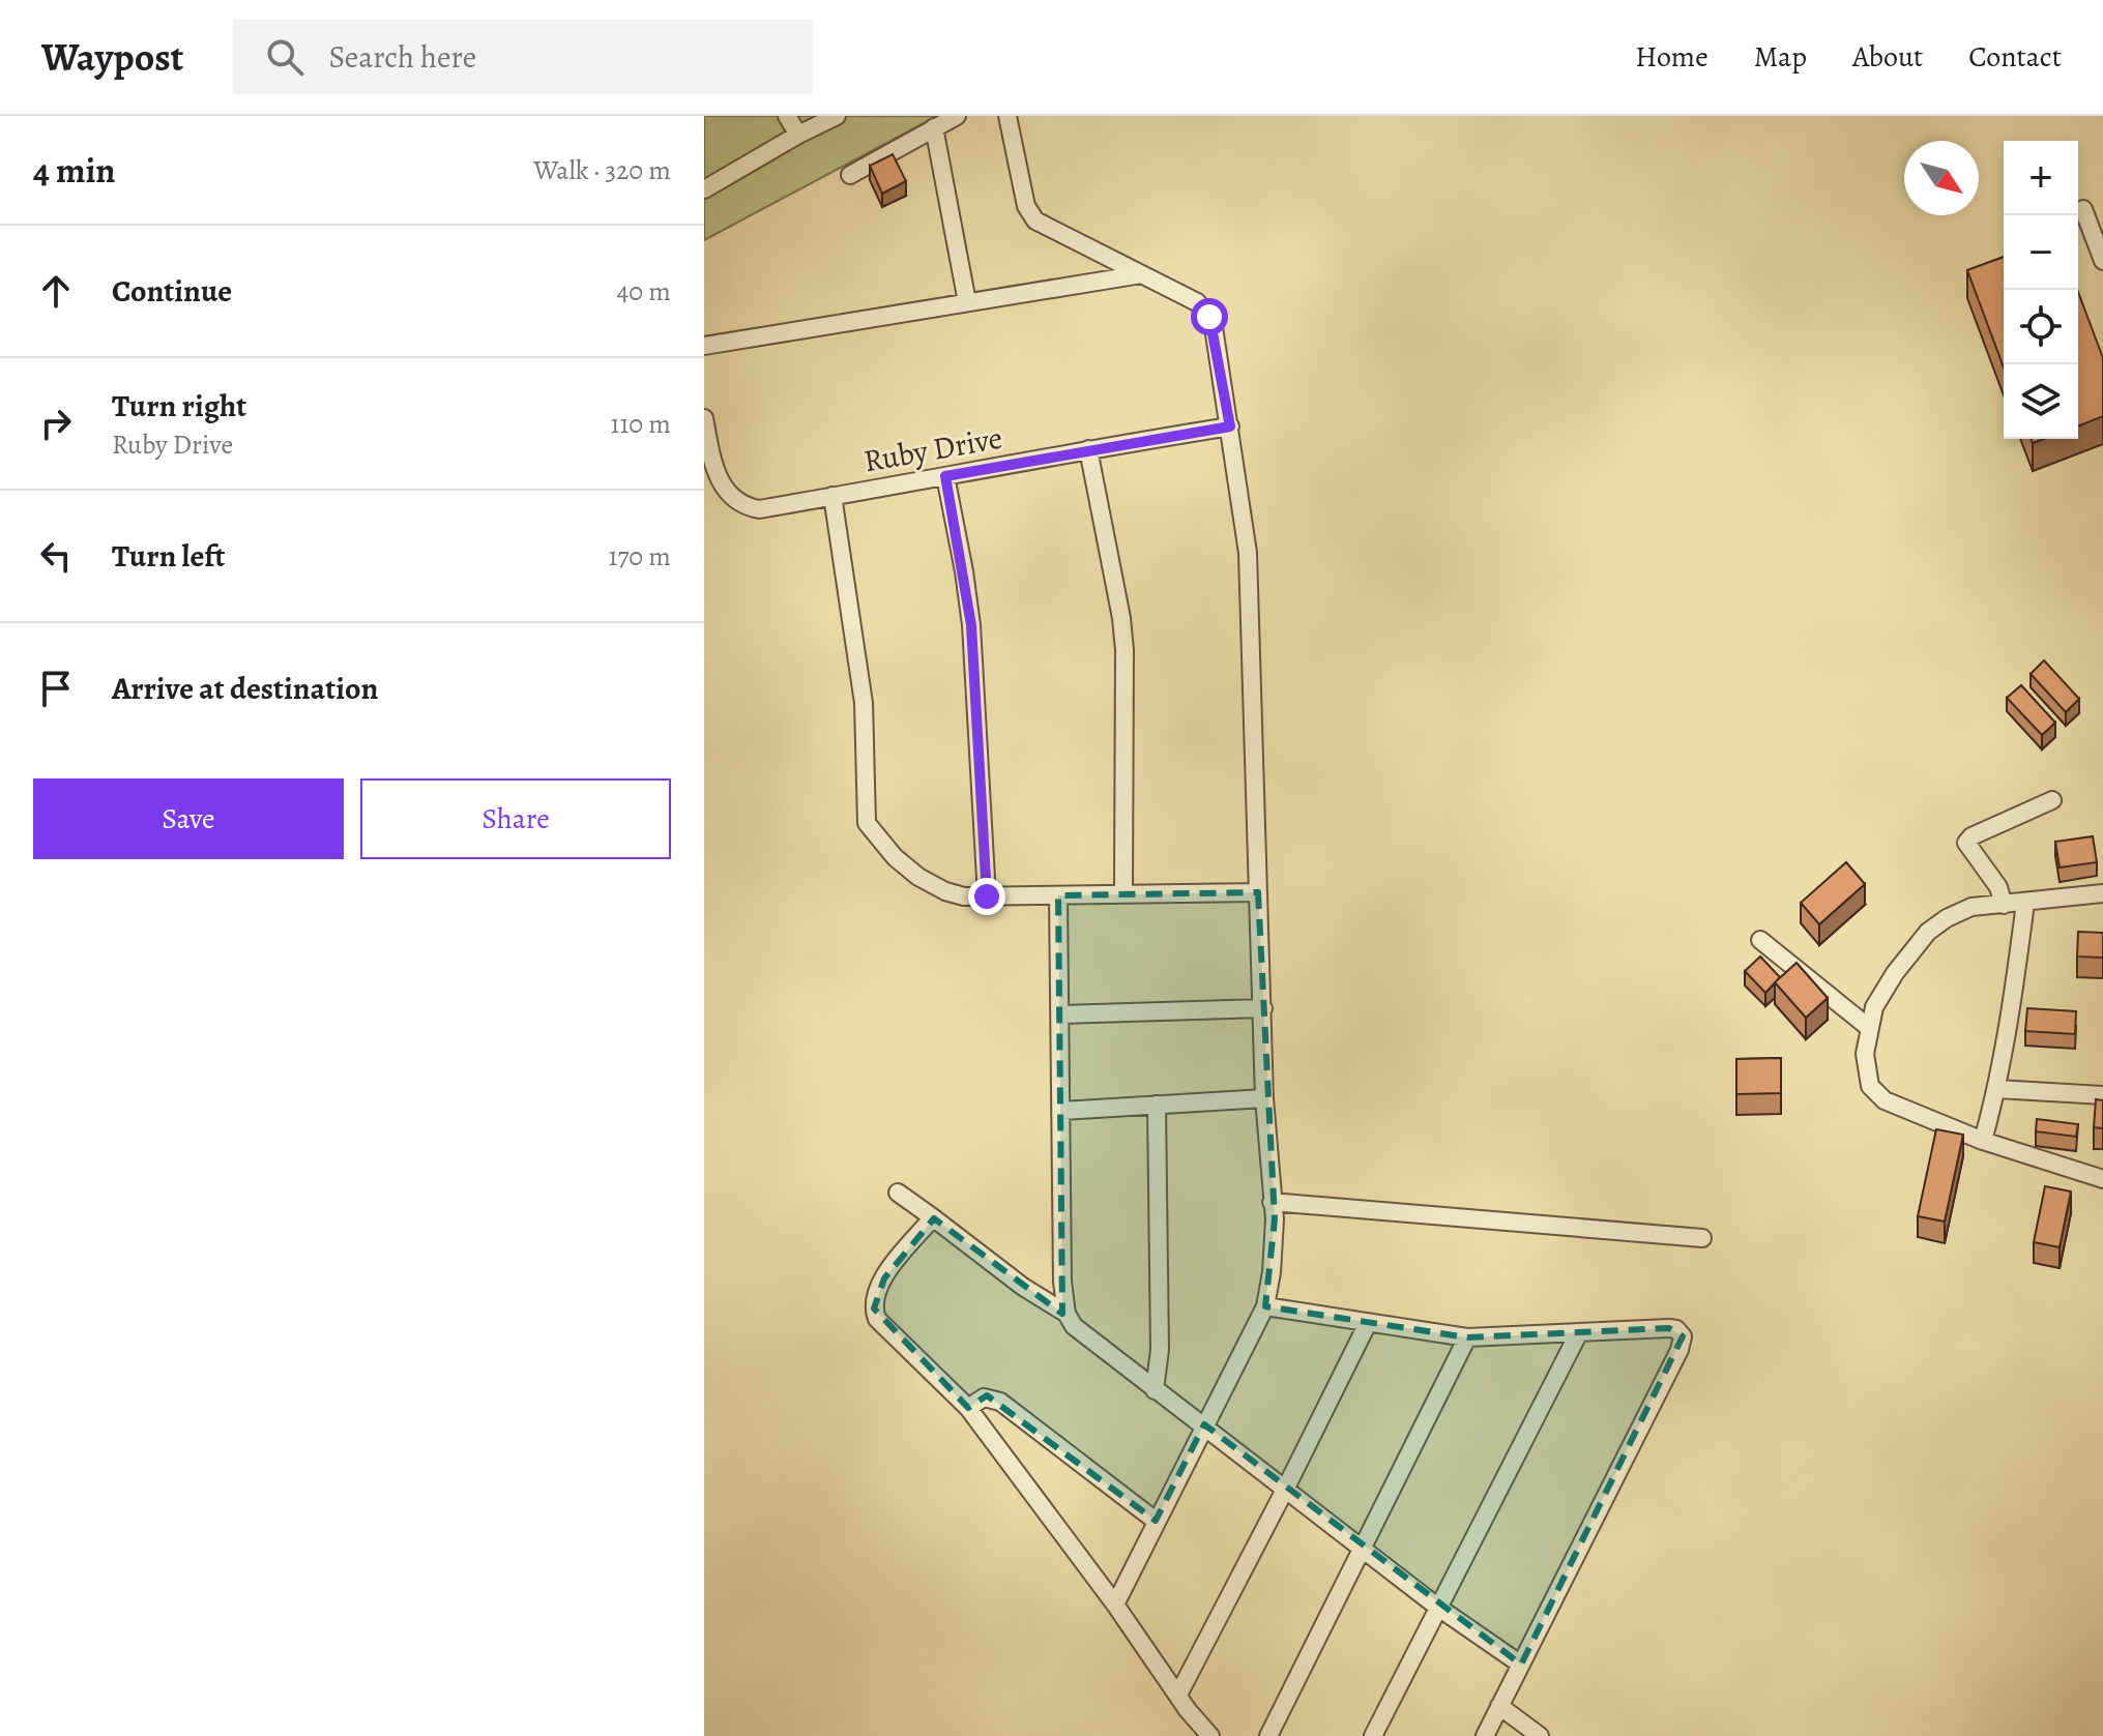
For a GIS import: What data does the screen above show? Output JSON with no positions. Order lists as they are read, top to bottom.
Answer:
{
  "streets": {
    "street": ["Ruby Drive"]
  },
  "north": "bottom right",
  "page": {
    "header": "Waypost",
    "search": "Search here",
    "nav": [
      "Home",
      "Map",
      "About",
      "Contact"
    ],
    "heading": ["4 min", "Walk · 320 m"],
    "map_buttons": ["+", "−"],
    "list": [
      ["Continue", "40 m"],
      ["Turn right", "Ruby Drive", "110 m"],
      ["Turn left", "170 m"],
      "Arrive at destination"
    ],
    "buttons": ["Save", "Share"]
  }
}
